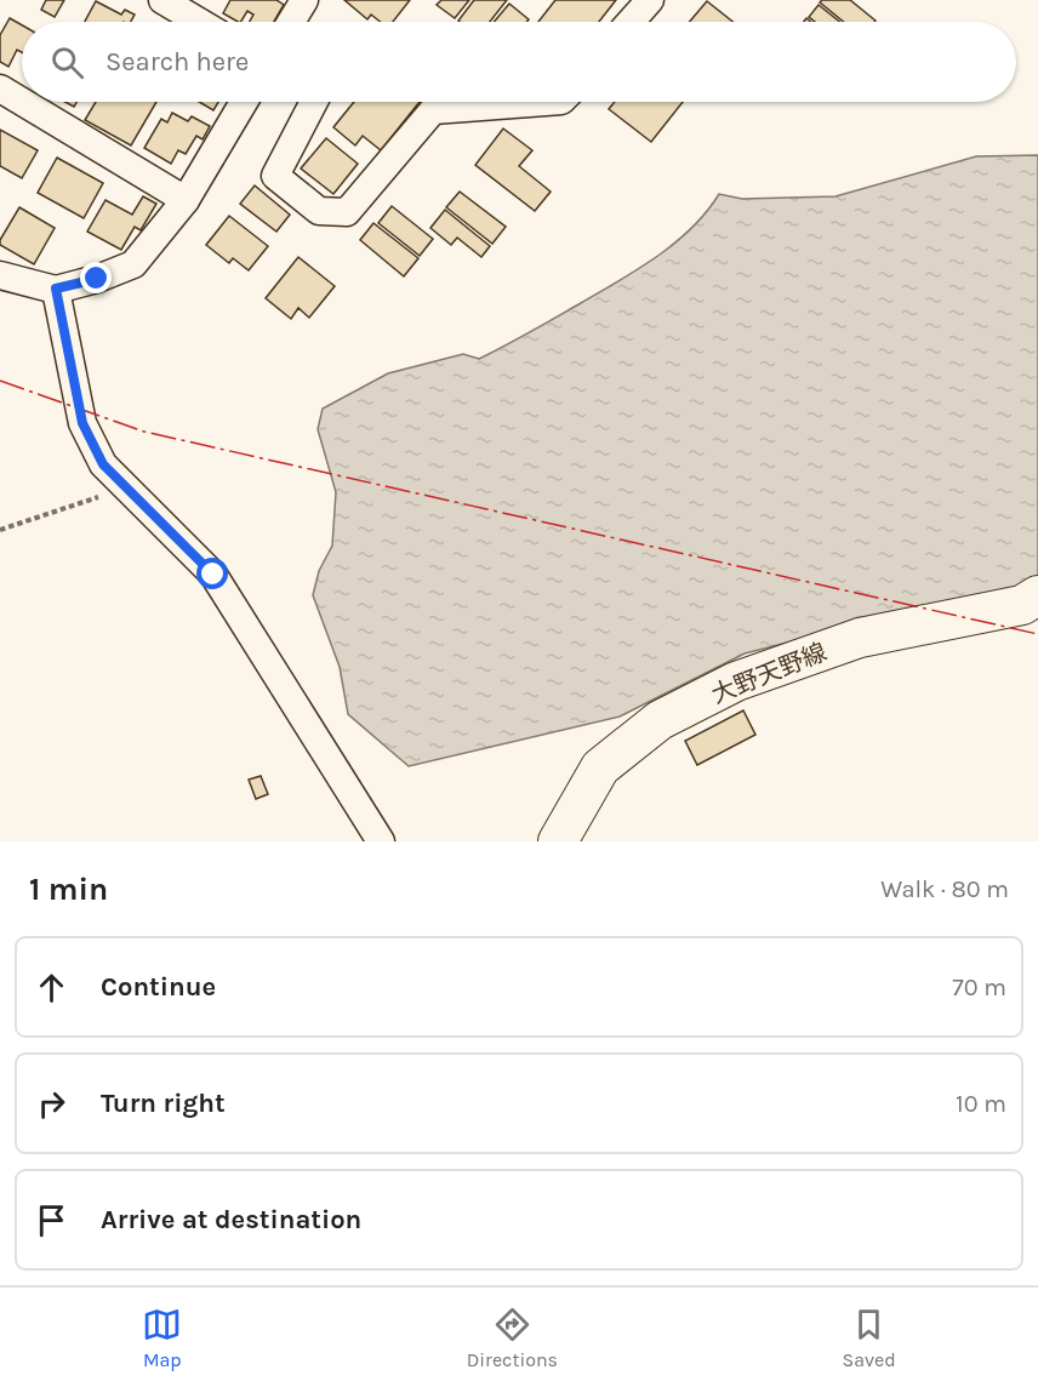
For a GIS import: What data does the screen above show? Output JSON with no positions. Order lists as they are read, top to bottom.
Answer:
{
  "streets": {
    "main road": ["大野天野線"]
  },
  "page": {
    "search": "Search here",
    "heading": ["1 min", "Walk · 80 m"],
    "list": [
      ["Continue", "70 m"],
      ["Turn right", "10 m"],
      "Arrive at destination"
    ],
    "nav": ["Map", "Directions", "Saved"]
  }
}
